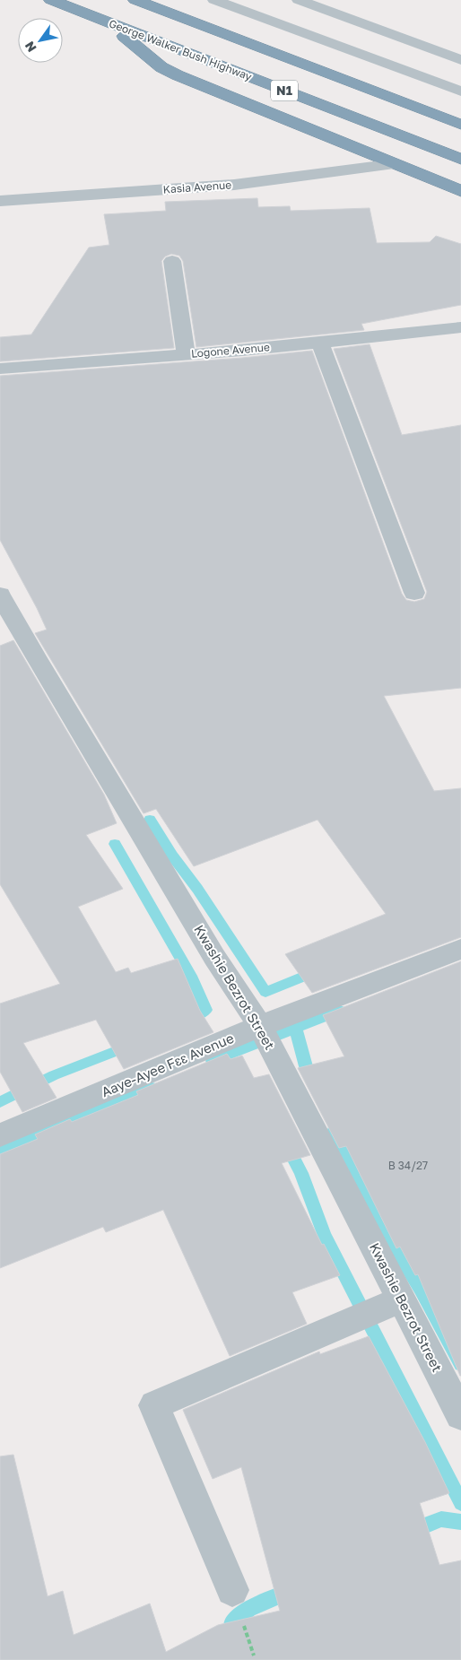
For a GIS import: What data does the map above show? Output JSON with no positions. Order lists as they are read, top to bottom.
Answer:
{
  "streets": {
    "highway": ["George Walker Bush Highway", "N1"],
    "street": [
      "Kasia Avenue",
      "Logone Avenue",
      "Kwashie Bezrot Street",
      "Aaye-Ayee Fɛɛ Avenue"
    ]
  },
  "crossings": [
    ["Kwashie Bezrot Street", "Aaye-Ayee Fɛɛ Avenue"]
  ],
  "house_numbers": ["B 34/27"],
  "north": "bottom left"
}
